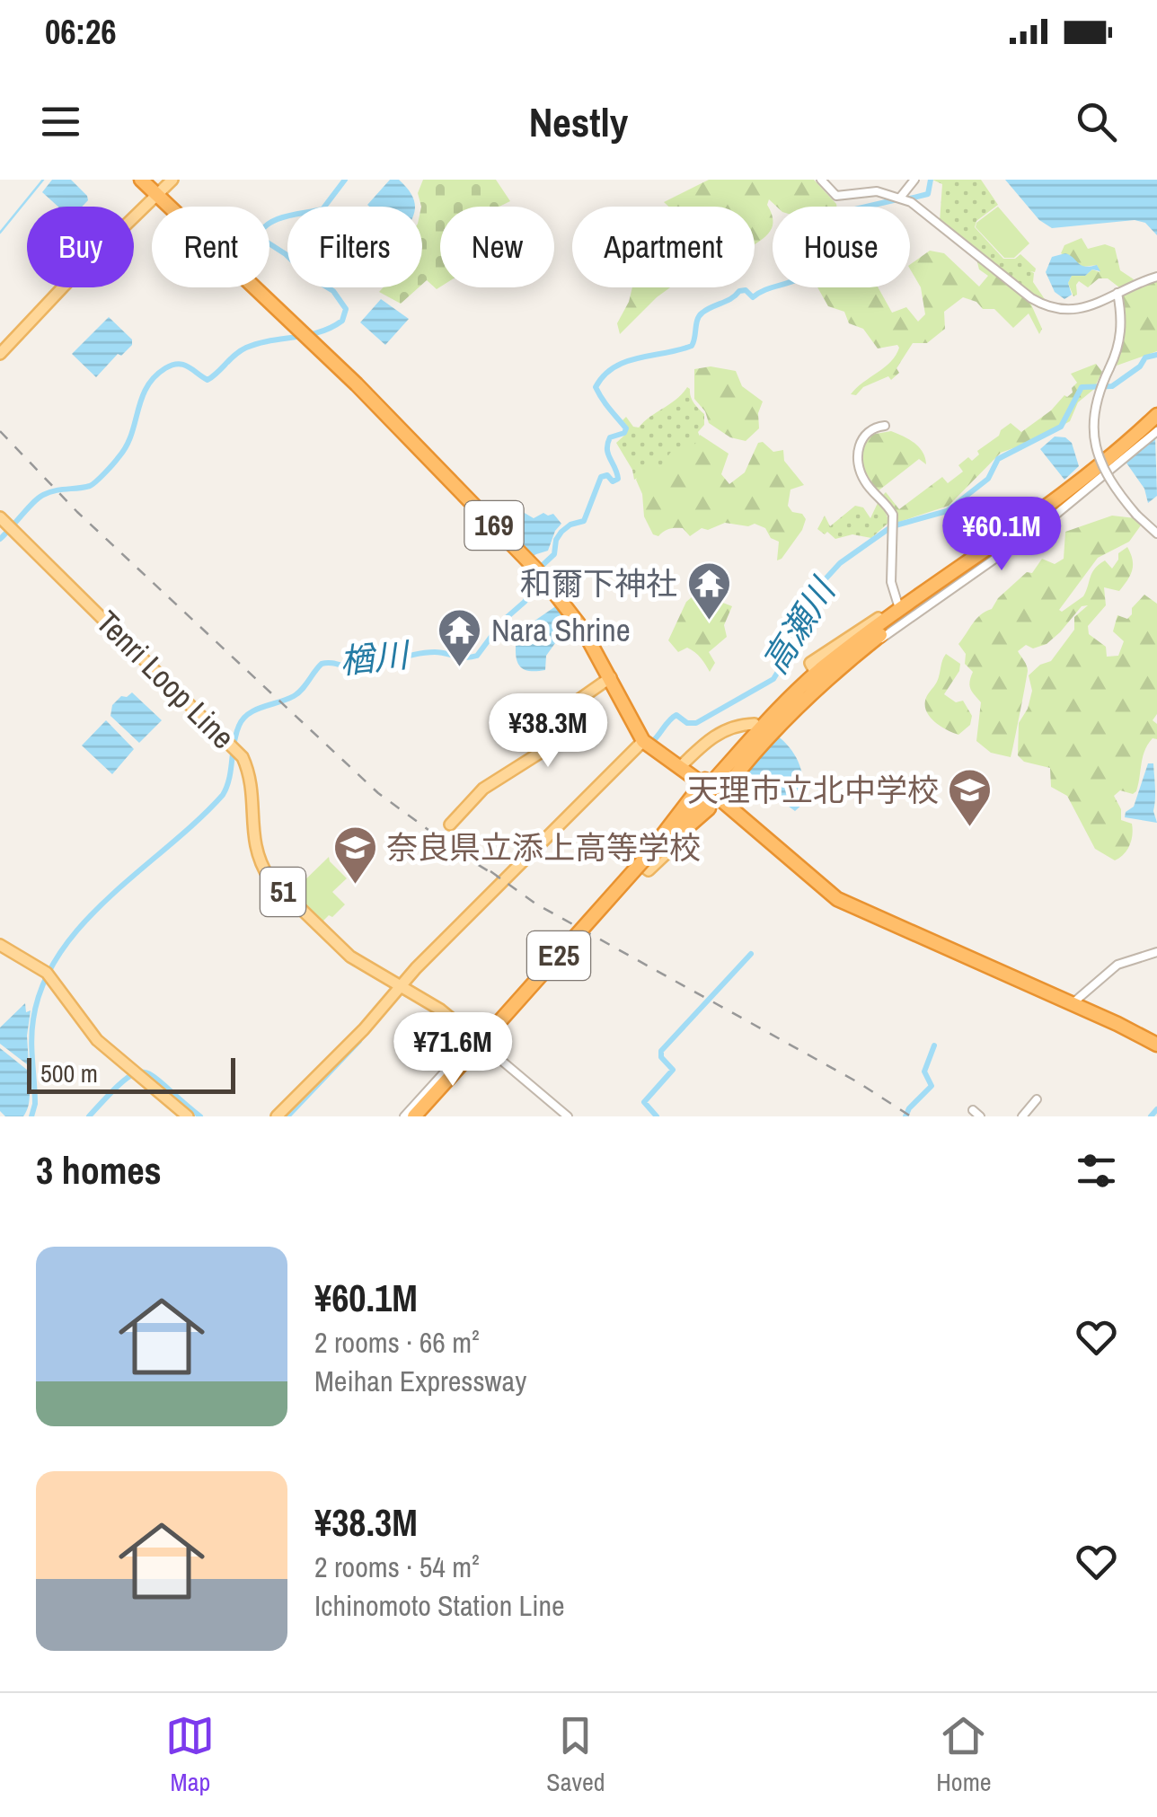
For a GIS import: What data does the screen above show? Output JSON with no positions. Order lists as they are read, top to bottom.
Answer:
{
  "streets": {
    "highway": ["169", "E25"],
    "main road": ["Tenri Loop Line", "51"]
  },
  "crossings": [
    ["169", "E25"],
    ["Tenri Loop Line", "E25"]
  ],
  "water": ["高瀬川", "楢川"],
  "places": {
    "temple": ["和爾下神社", "Nara Shrine"],
    "school or university": ["天理市立北中学校", "奈良県立添上高等学校"]
  },
  "scale_bar": "500 m",
  "page": {
    "status": "06:26",
    "header": "Nestly",
    "chip": [
      "Buy",
      "Rent",
      "Filters",
      "New",
      "Apartment",
      "House"
    ],
    "price": ["¥60.1M", "¥38.3M", "¥71.6M"],
    "scale": "500 m",
    "heading": "3 homes",
    "list": [
      {
        "name": "¥60.1M",
        "note": "2 rooms · 66 m² · Meihan Expressway"
      },
      {
        "name": "¥38.3M",
        "note": "2 rooms · 54 m² · Ichinomoto Station Line"
      }
    ],
    "tabs": ["Map", "Saved", "Home"]
  }
}
